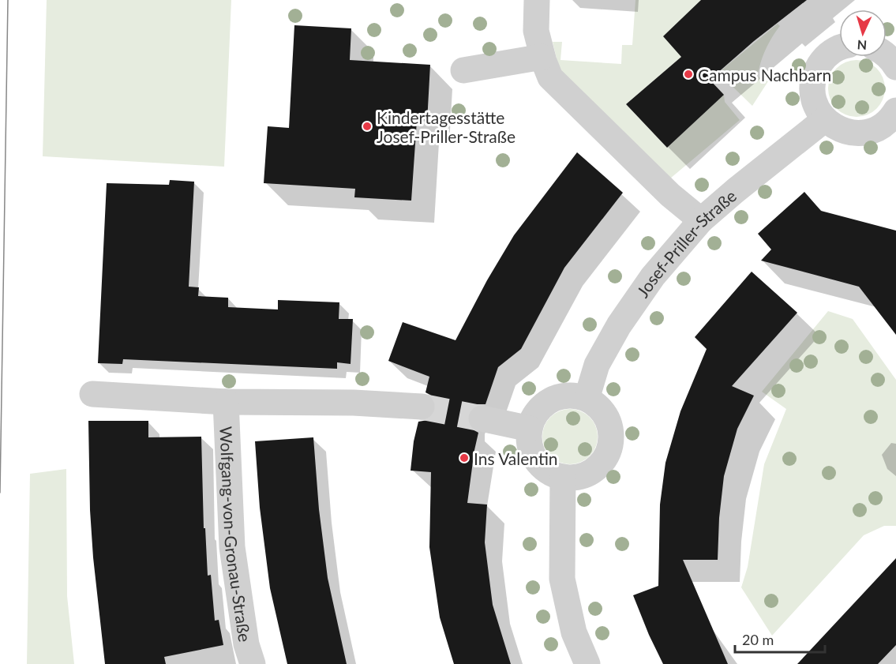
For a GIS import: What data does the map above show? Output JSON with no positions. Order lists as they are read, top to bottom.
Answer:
{
  "streets": {
    "street": ["Josef-Priller-Straße", "Wolfgang-von-Gronau-Straße"]
  },
  "places": ["Campus Nachbarn", "Kindertagesstätte Josef-Priller-Straße", "Ins Valentin"],
  "scale_bar": "20 m",
  "north": "bottom"
}
